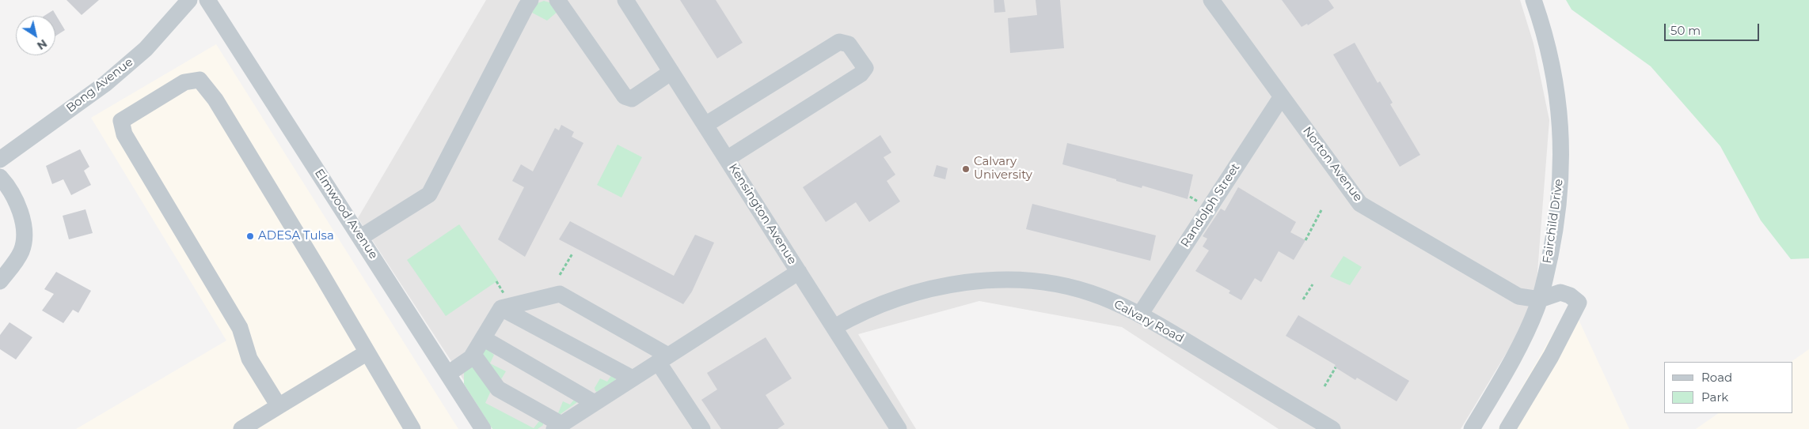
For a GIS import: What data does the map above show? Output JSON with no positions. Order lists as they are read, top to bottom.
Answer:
{
  "streets": {
    "street": [
      "Bong Avenue",
      "Norton Avenue",
      "Randolph Street",
      "Elmwood Avenue",
      "Kensington Avenue",
      "Fairchild Drive",
      "Calvary Road"
    ]
  },
  "crossings": [
    ["Norton Avenue", "Randolph Street"],
    ["Norton Avenue", "Fairchild Drive"],
    ["Randolph Street", "Calvary Road"],
    ["Kensington Avenue", "Calvary Road"]
  ],
  "places": ["Calvary University", "ADESA Tulsa"],
  "legend": ["Road", "Park"],
  "scale_bar": "50 m",
  "north": "bottom right"
}
